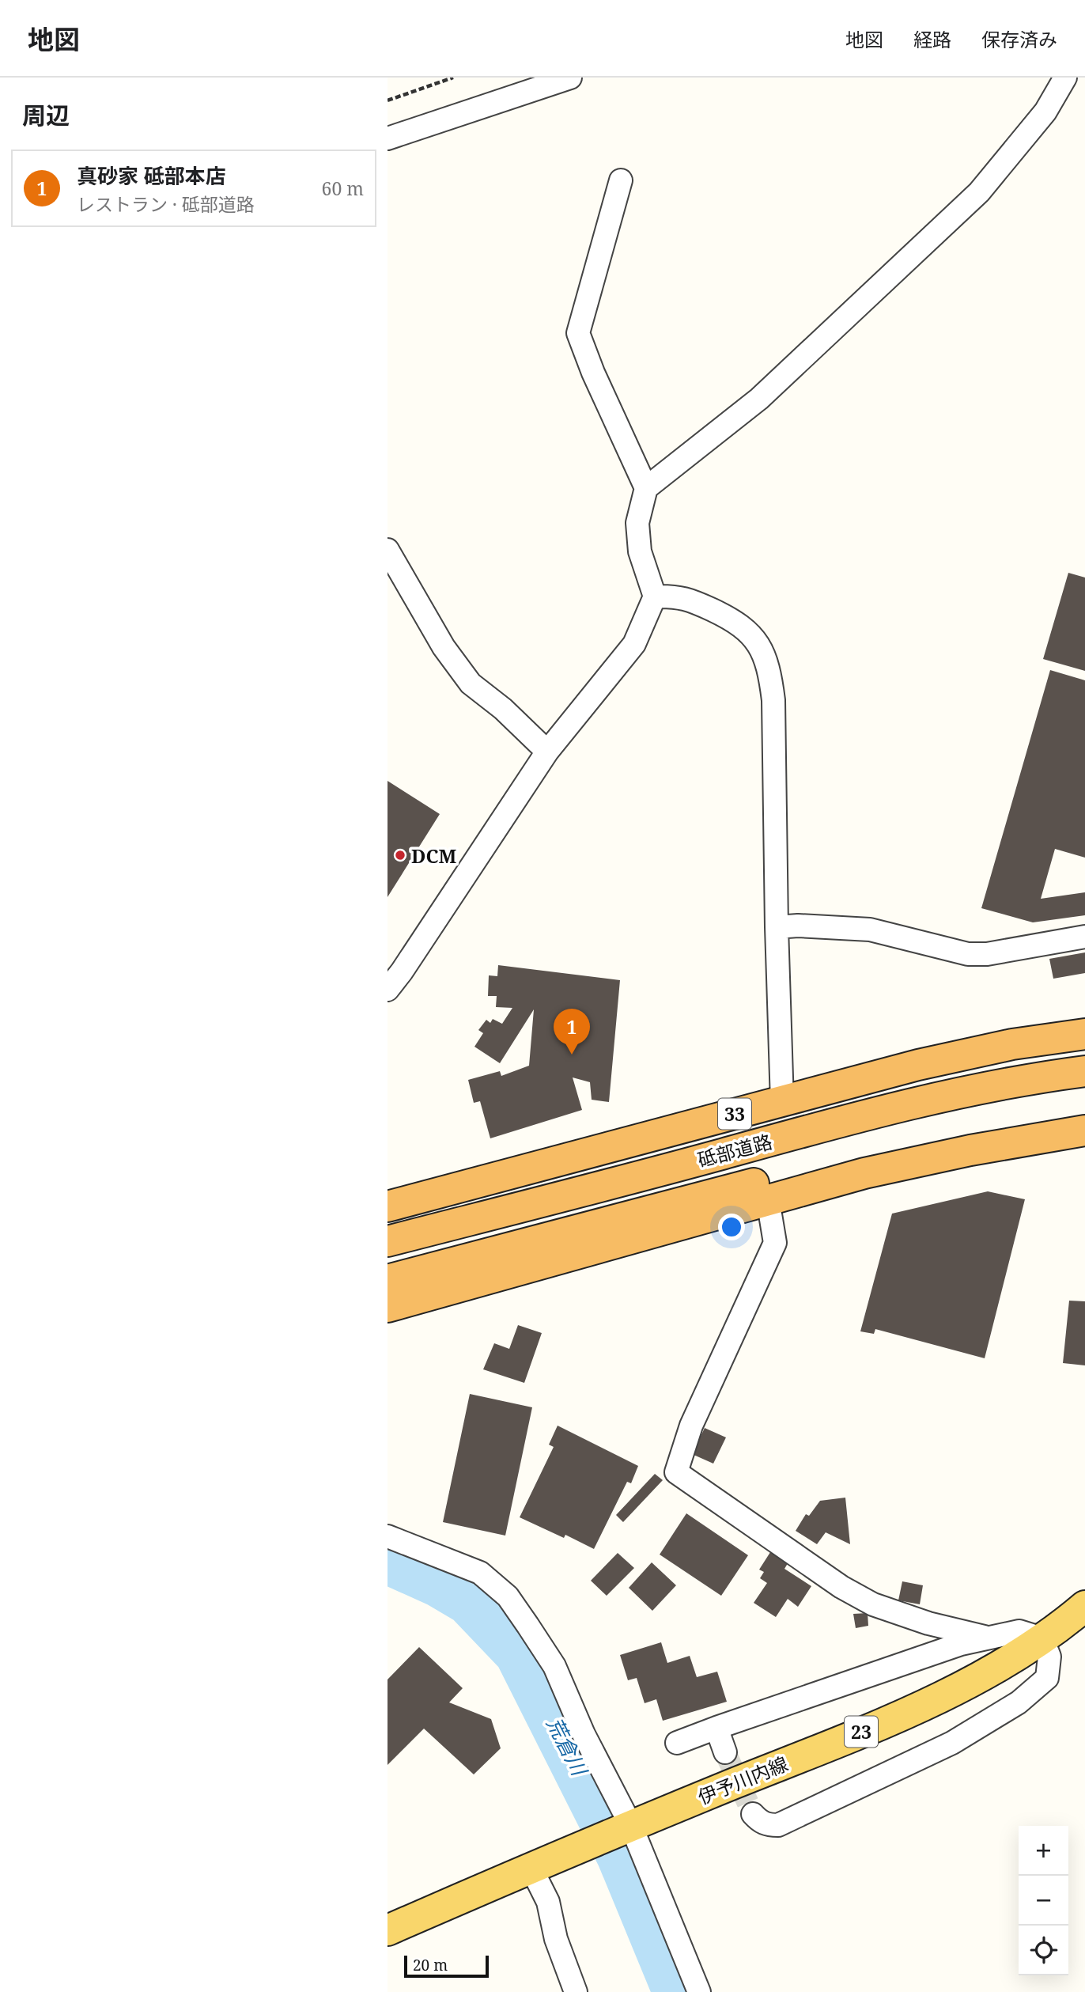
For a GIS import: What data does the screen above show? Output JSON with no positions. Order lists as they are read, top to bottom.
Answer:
{
  "streets": {
    "highway": ["33", "砥部道路"],
    "main road": ["23", "伊予川内線"]
  },
  "water": ["荒倉川"],
  "places": ["DCM"],
  "scale_bar": "20 m",
  "page": {
    "header": "地図",
    "nav": ["地図", "経路", "保存済み"],
    "heading": "周辺",
    "list": [
      {
        "mark": "1",
        "name": "真砂家 砥部本店",
        "note": "レストラン · 砥部道路",
        "value": "60 m"
      }
    ],
    "pins": "1",
    "map_buttons": ["+", "−"],
    "scale": "20 m"
  }
}
